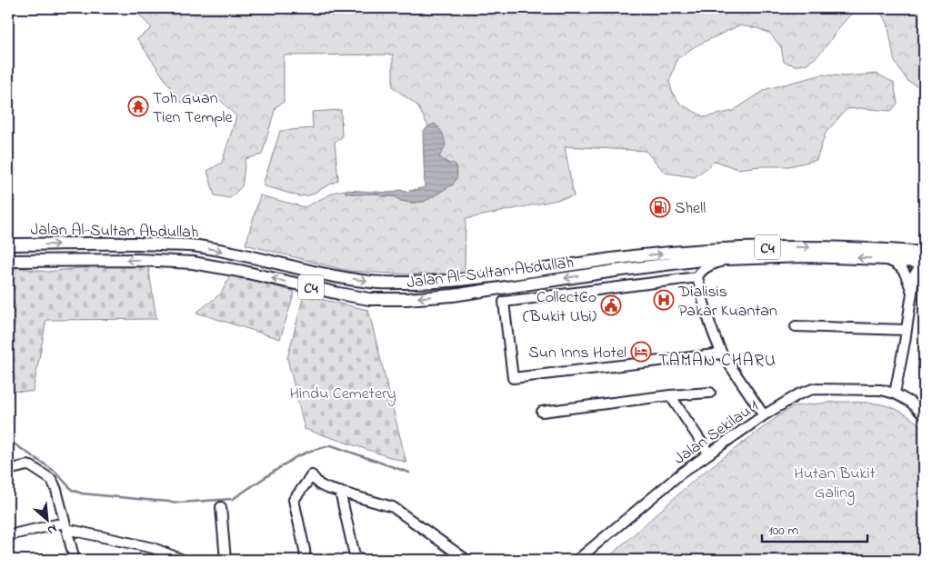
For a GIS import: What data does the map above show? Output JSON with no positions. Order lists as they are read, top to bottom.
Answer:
{
  "streets": {
    "main road": ["Jalan Al-Sultan Abdullah", "C4"],
    "street": ["Jalan Sekilau 1"]
  },
  "districts": ["TAMAN CHARU"],
  "parks": ["Hindu Cemetery", "Hutan Bukit Galing"],
  "places": {
    "temple": ["Toh Guan Tien Temple"],
    "fuel station": ["Shell"],
    "hospital": ["Dialisis Pakar Kuantan"],
    "public building": ["CollectCo (Bukit Ubi)"],
    "hotel": ["Sun Inns Hotel"]
  },
  "scale_bar": "100 m",
  "north": "bottom right"
}
